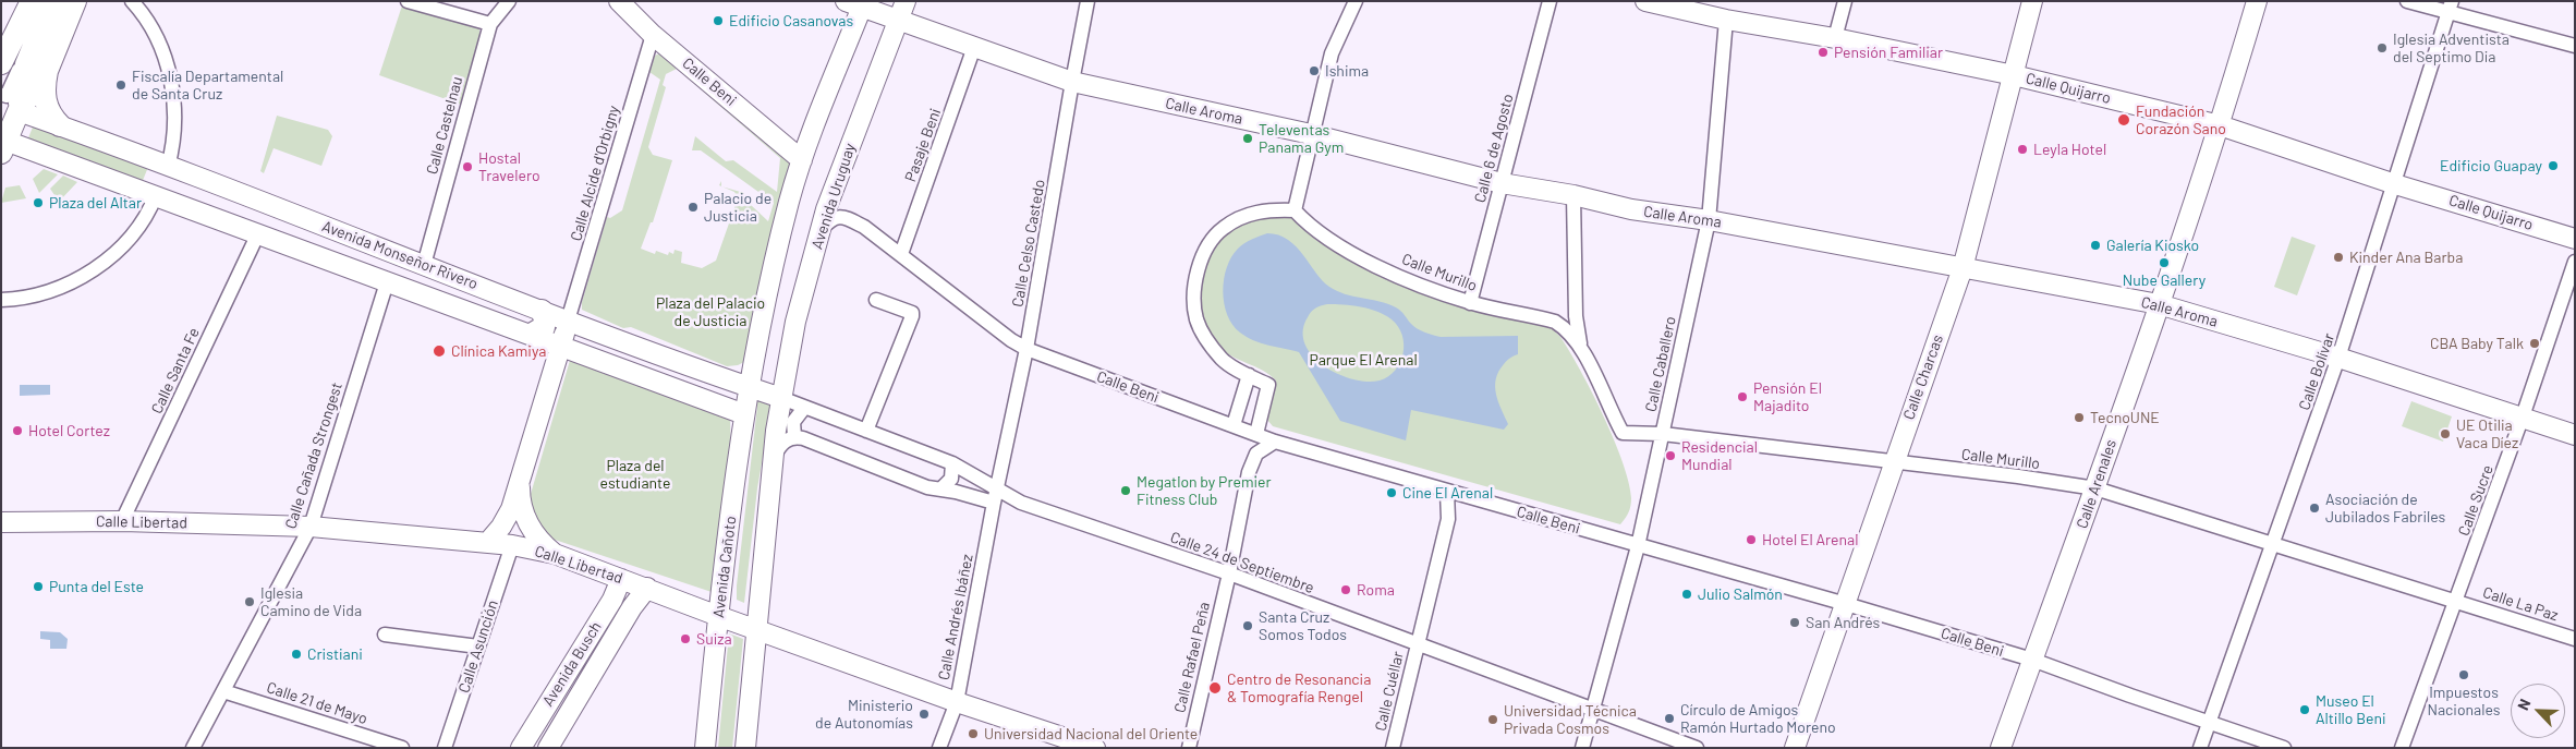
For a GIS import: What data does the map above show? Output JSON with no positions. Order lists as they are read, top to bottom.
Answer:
{
  "streets": {
    "street": [
      "Calle Beni",
      "Calle Quijarro",
      "Calle Aroma",
      "Calle Castelnau",
      "Pasaje Beni",
      "Calle 6 de Agosto",
      "Calle Alcide d'Orbigny",
      "Avenida Uruguay",
      "Calle Celso Castedo",
      "Avenida Monseñor Rivero",
      "Calle Murillo",
      "Calle Caballero",
      "Calle Santa Fe",
      "Calle Bolívar",
      "Calle Charcas",
      "Calle Cañada Strongest",
      "Calle Arenales",
      "Calle Sucre",
      "Calle Libertad",
      "Calle 24 de Septiembre",
      "Avenida Cañoto",
      "Calle La Paz",
      "Calle Andrés Ibáñez",
      "Calle Asunción",
      "Calle Rafael Peña",
      "Avenida Busch",
      "Calle Cuéllar",
      "Calle 21 de Mayo"
    ]
  },
  "crossings": [
    ["Calle Beni", "Pasaje Beni"],
    ["Calle Beni", "Calle Alcide d'Orbigny"],
    ["Calle Beni", "Avenida Uruguay"],
    ["Calle Beni", "Calle Celso Castedo"],
    ["Calle Beni", "Calle Caballero"],
    ["Calle Beni", "Calle Bolívar"],
    ["Calle Beni", "Calle Charcas"],
    ["Calle Beni", "Calle Arenales"],
    ["Calle Beni", "Calle Rafael Peña"],
    ["Calle Quijarro", "Calle Caballero"],
    ["Calle Quijarro", "Calle Bolívar"],
    ["Calle Quijarro", "Calle Charcas"],
    ["Calle Quijarro", "Calle Arenales"],
    ["Calle Aroma", "Pasaje Beni"],
    ["Calle Aroma", "Calle 6 de Agosto"],
    ["Calle Aroma", "Avenida Uruguay"],
    ["Calle Aroma", "Calle Celso Castedo"],
    ["Calle Aroma", "Calle Murillo"],
    ["Calle Aroma", "Calle Caballero"],
    ["Calle Aroma", "Calle Bolívar"],
    ["Calle Aroma", "Calle Charcas"],
    ["Calle Aroma", "Calle Arenales"],
    ["Calle Aroma", "Calle Sucre"],
    ["Calle Castelnau", "Avenida Monseñor Rivero"],
    ["Calle 6 de Agosto", "Calle Murillo"],
    ["Calle Alcide d'Orbigny", "Avenida Monseñor Rivero"],
    ["Avenida Uruguay", "Avenida Monseñor Rivero"],
    ["Avenida Uruguay", "Calle 24 de Septiembre"],
    ["Calle Celso Castedo", "Calle 24 de Septiembre"],
    ["Calle Celso Castedo", "Calle Andrés Ibáñez"],
    ["Avenida Monseñor Rivero", "Calle Santa Fe"],
    ["Avenida Monseñor Rivero", "Calle Cañada Strongest"],
    ["Avenida Monseñor Rivero", "Calle 24 de Septiembre"],
    ["Avenida Monseñor Rivero", "Avenida Cañoto"],
    ["Calle Murillo", "Calle Caballero"],
    ["Calle Murillo", "Calle Bolívar"],
    ["Calle Murillo", "Calle Charcas"],
    ["Calle Murillo", "Calle Arenales"],
    ["Calle Murillo", "Calle Sucre"],
    ["Calle Murillo", "Calle La Paz"],
    ["Calle Caballero", "Calle 24 de Septiembre"],
    ["Calle Santa Fe", "Calle Libertad"],
    ["Calle Cañada Strongest", "Calle Libertad"],
    ["Calle Cañada Strongest", "Calle 21 de Mayo"],
    ["Calle Sucre", "Calle La Paz"],
    ["Calle Libertad", "Avenida Cañoto"],
    ["Calle Libertad", "Calle Andrés Ibáñez"],
    ["Calle Libertad", "Calle Asunción"],
    ["Calle Libertad", "Avenida Busch"],
    ["Calle 24 de Septiembre", "Calle Andrés Ibáñez"],
    ["Calle 24 de Septiembre", "Calle Rafael Peña"],
    ["Calle 24 de Septiembre", "Calle Cuéllar"]
  ],
  "parks": ["Plaza del Palacio de Justicia", "Parque El Arenal", "Plaza del estudiante"],
  "places": [
    "Edificio Casanovas",
    "Iglesia Adventista del Septimo Dia",
    "Pensión Familiar",
    "Ishima",
    "Fiscalía Departamental de Santa Cruz",
    "Fundación Corazón Sano",
    "Televentas Panama Gym",
    "Leyla Hotel",
    "Edificio Guapay",
    "Hostal Travelero",
    "Plaza del Altar",
    "Palacio de Justicia",
    "Galería Kiosko",
    "Kinder Ana Barba",
    "Nube Gallery",
    "CBA Baby Talk",
    "Clínica Kamiya",
    "Pensión El Majadito",
    "TecnoUNE",
    "Hotel Cortez",
    "UE Otilia Vaca Díez",
    "Residencial Mundial",
    "Megatlon by Premier Fitness Club",
    "Cine El Arenal",
    "Asociación de Jubilados Fabriles",
    "Hotel El Arenal",
    "Punta del Este",
    "Roma",
    "Julio Salmón",
    "Iglesia Camino de Vida",
    "San Andrés",
    "Santa Cruz Somos Todos",
    "Suiza",
    "Cristiani",
    "Impuestos Nacionales",
    "Centro de Resonancia & Tomografía Rengel",
    "Museo El Altillo Beni",
    "Ministerio de Autonomías",
    "Círculo de Amigos Ramón Hurtado Moreno",
    "Universidad Técnica Privada Cosmos",
    "Universidad Nacional del Oriente"
  ],
  "north": "top left"
}
